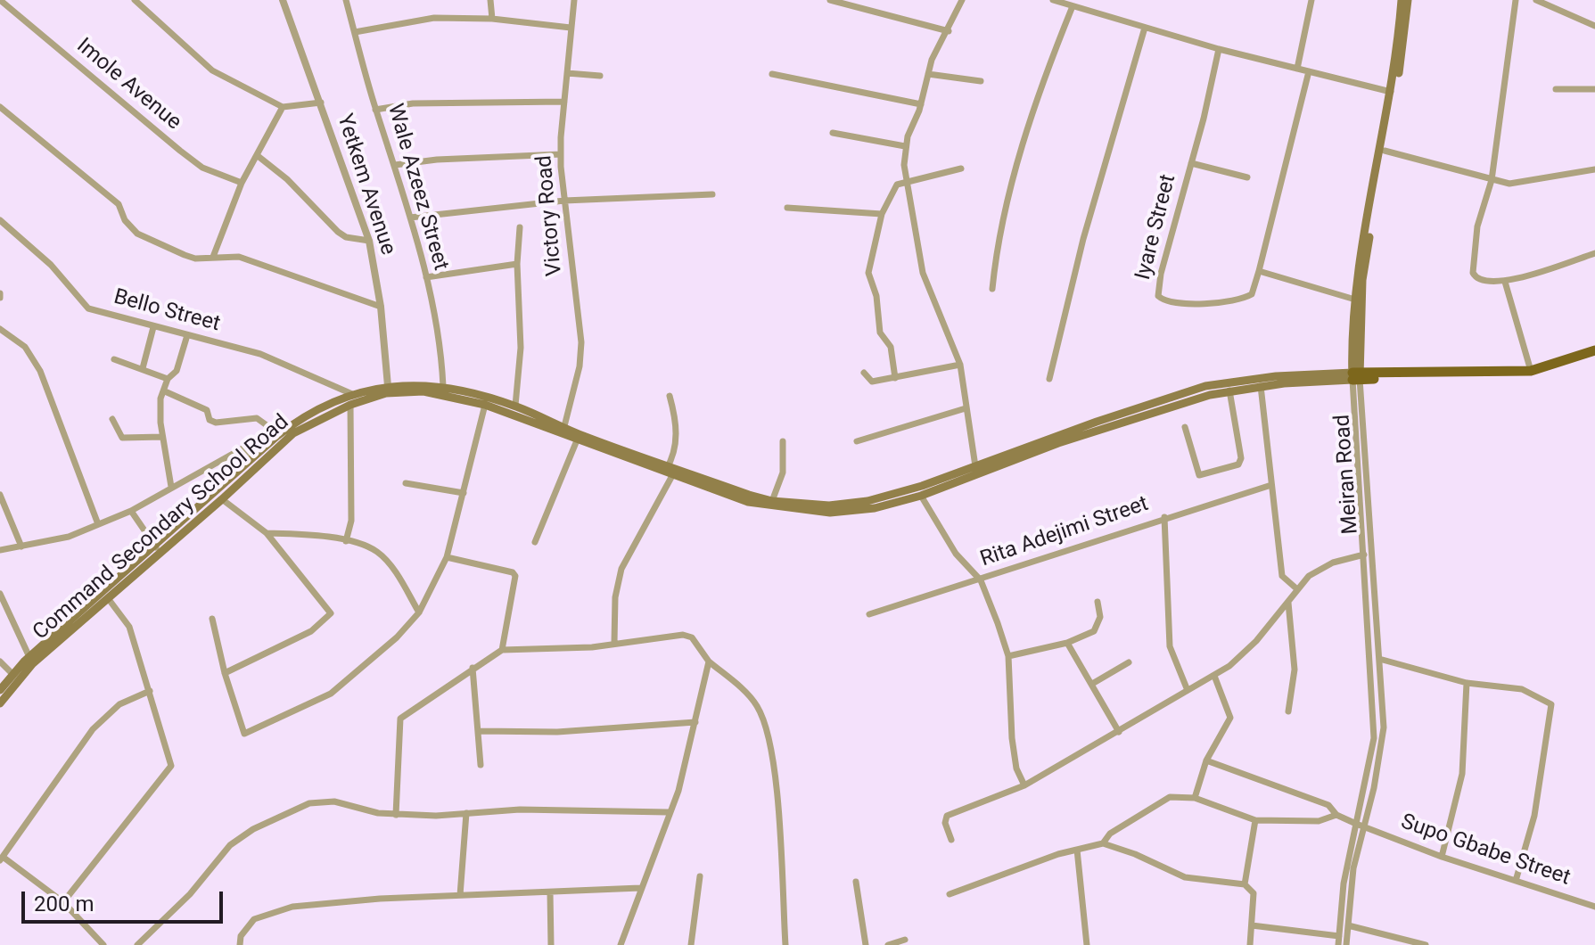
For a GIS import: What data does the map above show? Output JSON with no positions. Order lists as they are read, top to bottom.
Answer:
{
  "streets": {
    "main road": ["Meiran Road", "Command Secondary School Road"],
    "street": [
      "Imole Avenue",
      "Yetkem Avenue",
      "Wale Azeez Street",
      "Victory Road",
      "Iyare Street",
      "Bello Street",
      "Rita Adejimi Street",
      "Supo Gbabe Street"
    ]
  },
  "crossings": [
    ["Yetkem Avenue", "Command Secondary School Road"],
    ["Wale Azeez Street", "Command Secondary School Road"],
    ["Victory Road", "Command Secondary School Road"],
    ["Bello Street", "Command Secondary School Road"],
    ["Meiran Road", "Supo Gbabe Street"]
  ],
  "scale_bar": "200 m"
}
